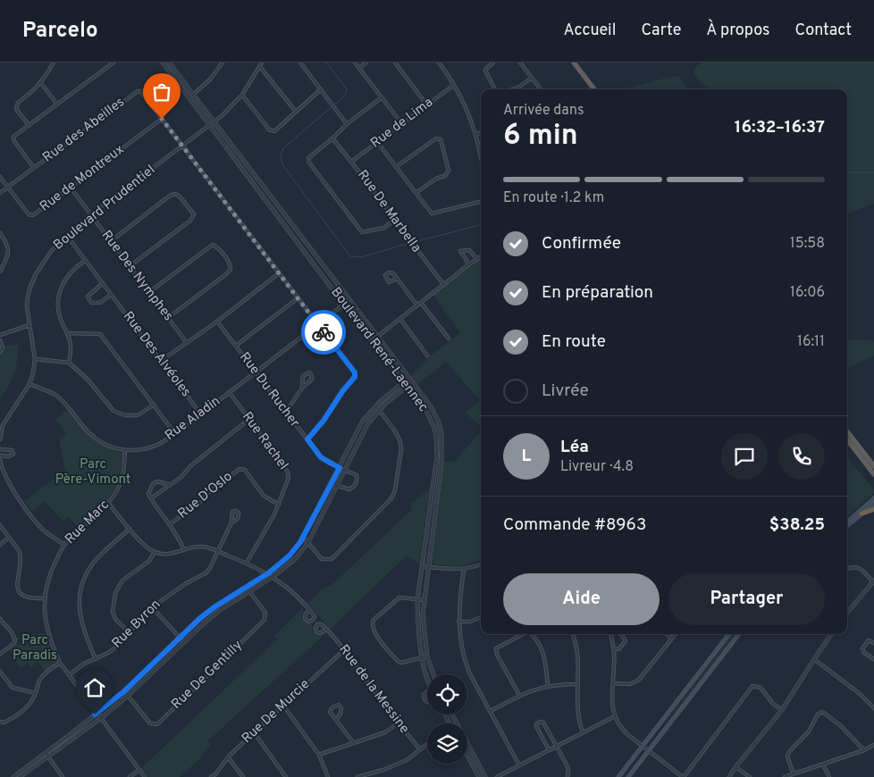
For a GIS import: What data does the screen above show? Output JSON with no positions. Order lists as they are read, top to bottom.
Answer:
{
  "streets": {
    "street": [
      "Rue de Lima",
      "Rue des Abeilles",
      "Rue de Montreux",
      "Boulevard Prudentiel",
      "Rue De Marbella",
      "Rue Des Nymphes",
      "Boulevard René-Laennec",
      "Rue Des Alvéoles",
      "Rue Du Rucher",
      "Rue Aladin",
      "Rue Rachel",
      "Rue D'Oslo",
      "Rue Marc",
      "Rue Byron",
      "Rue De Gentilly",
      "Rue de la Messine",
      "Rue De Murcie"
    ]
  },
  "crossings": [
    ["Rue de Lima", "Rue De Marbella"],
    ["Rue des Abeilles", "Rue de Montreux"],
    ["Rue des Abeilles", "Boulevard Prudentiel"],
    ["Rue des Abeilles", "Rue Du Rucher"],
    ["Rue des Abeilles", "Rue Aladin"],
    ["Rue de Montreux", "Rue Des Nymphes"],
    ["Boulevard Prudentiel", "Rue Des Nymphes"],
    ["Boulevard Prudentiel", "Boulevard René-Laennec"],
    ["Boulevard Prudentiel", "Rue Des Alvéoles"],
    ["Boulevard Prudentiel", "Rue Aladin"],
    ["Boulevard René-Laennec", "Rue Aladin"],
    ["Rue Des Alvéoles", "Rue Aladin"],
    ["Rue Du Rucher", "Rue Aladin"],
    ["Rue Aladin", "Rue Rachel"],
    ["Rue Aladin", "Rue Marc"],
    ["Rue Rachel", "Rue D'Oslo"],
    ["Rue Marc", "Rue Byron"],
    ["Rue de la Messine", "Rue De Murcie"]
  ],
  "parks": ["Parc Père-Vimont", "Parc Paradis"],
  "page": {
    "header": "Parcelo",
    "nav": [
      "Accueil",
      "Carte",
      "À propos",
      "Contact"
    ],
    "heading": ["6 min", "Arrivée dans", "16:32–16:37"],
    "panel": [
      "Léa",
      "Livreur · 4.8",
      "Commande #8963",
      "$38.25"
    ],
    "bar": "En route · 1.2 km",
    "list": [
      ["Confirmée", "15:58"],
      ["En préparation", "16:06"],
      ["En route", "16:11"],
      "Livrée"
    ],
    "round": "L",
    "buttons": ["Aide", "Partager"]
  }
}
